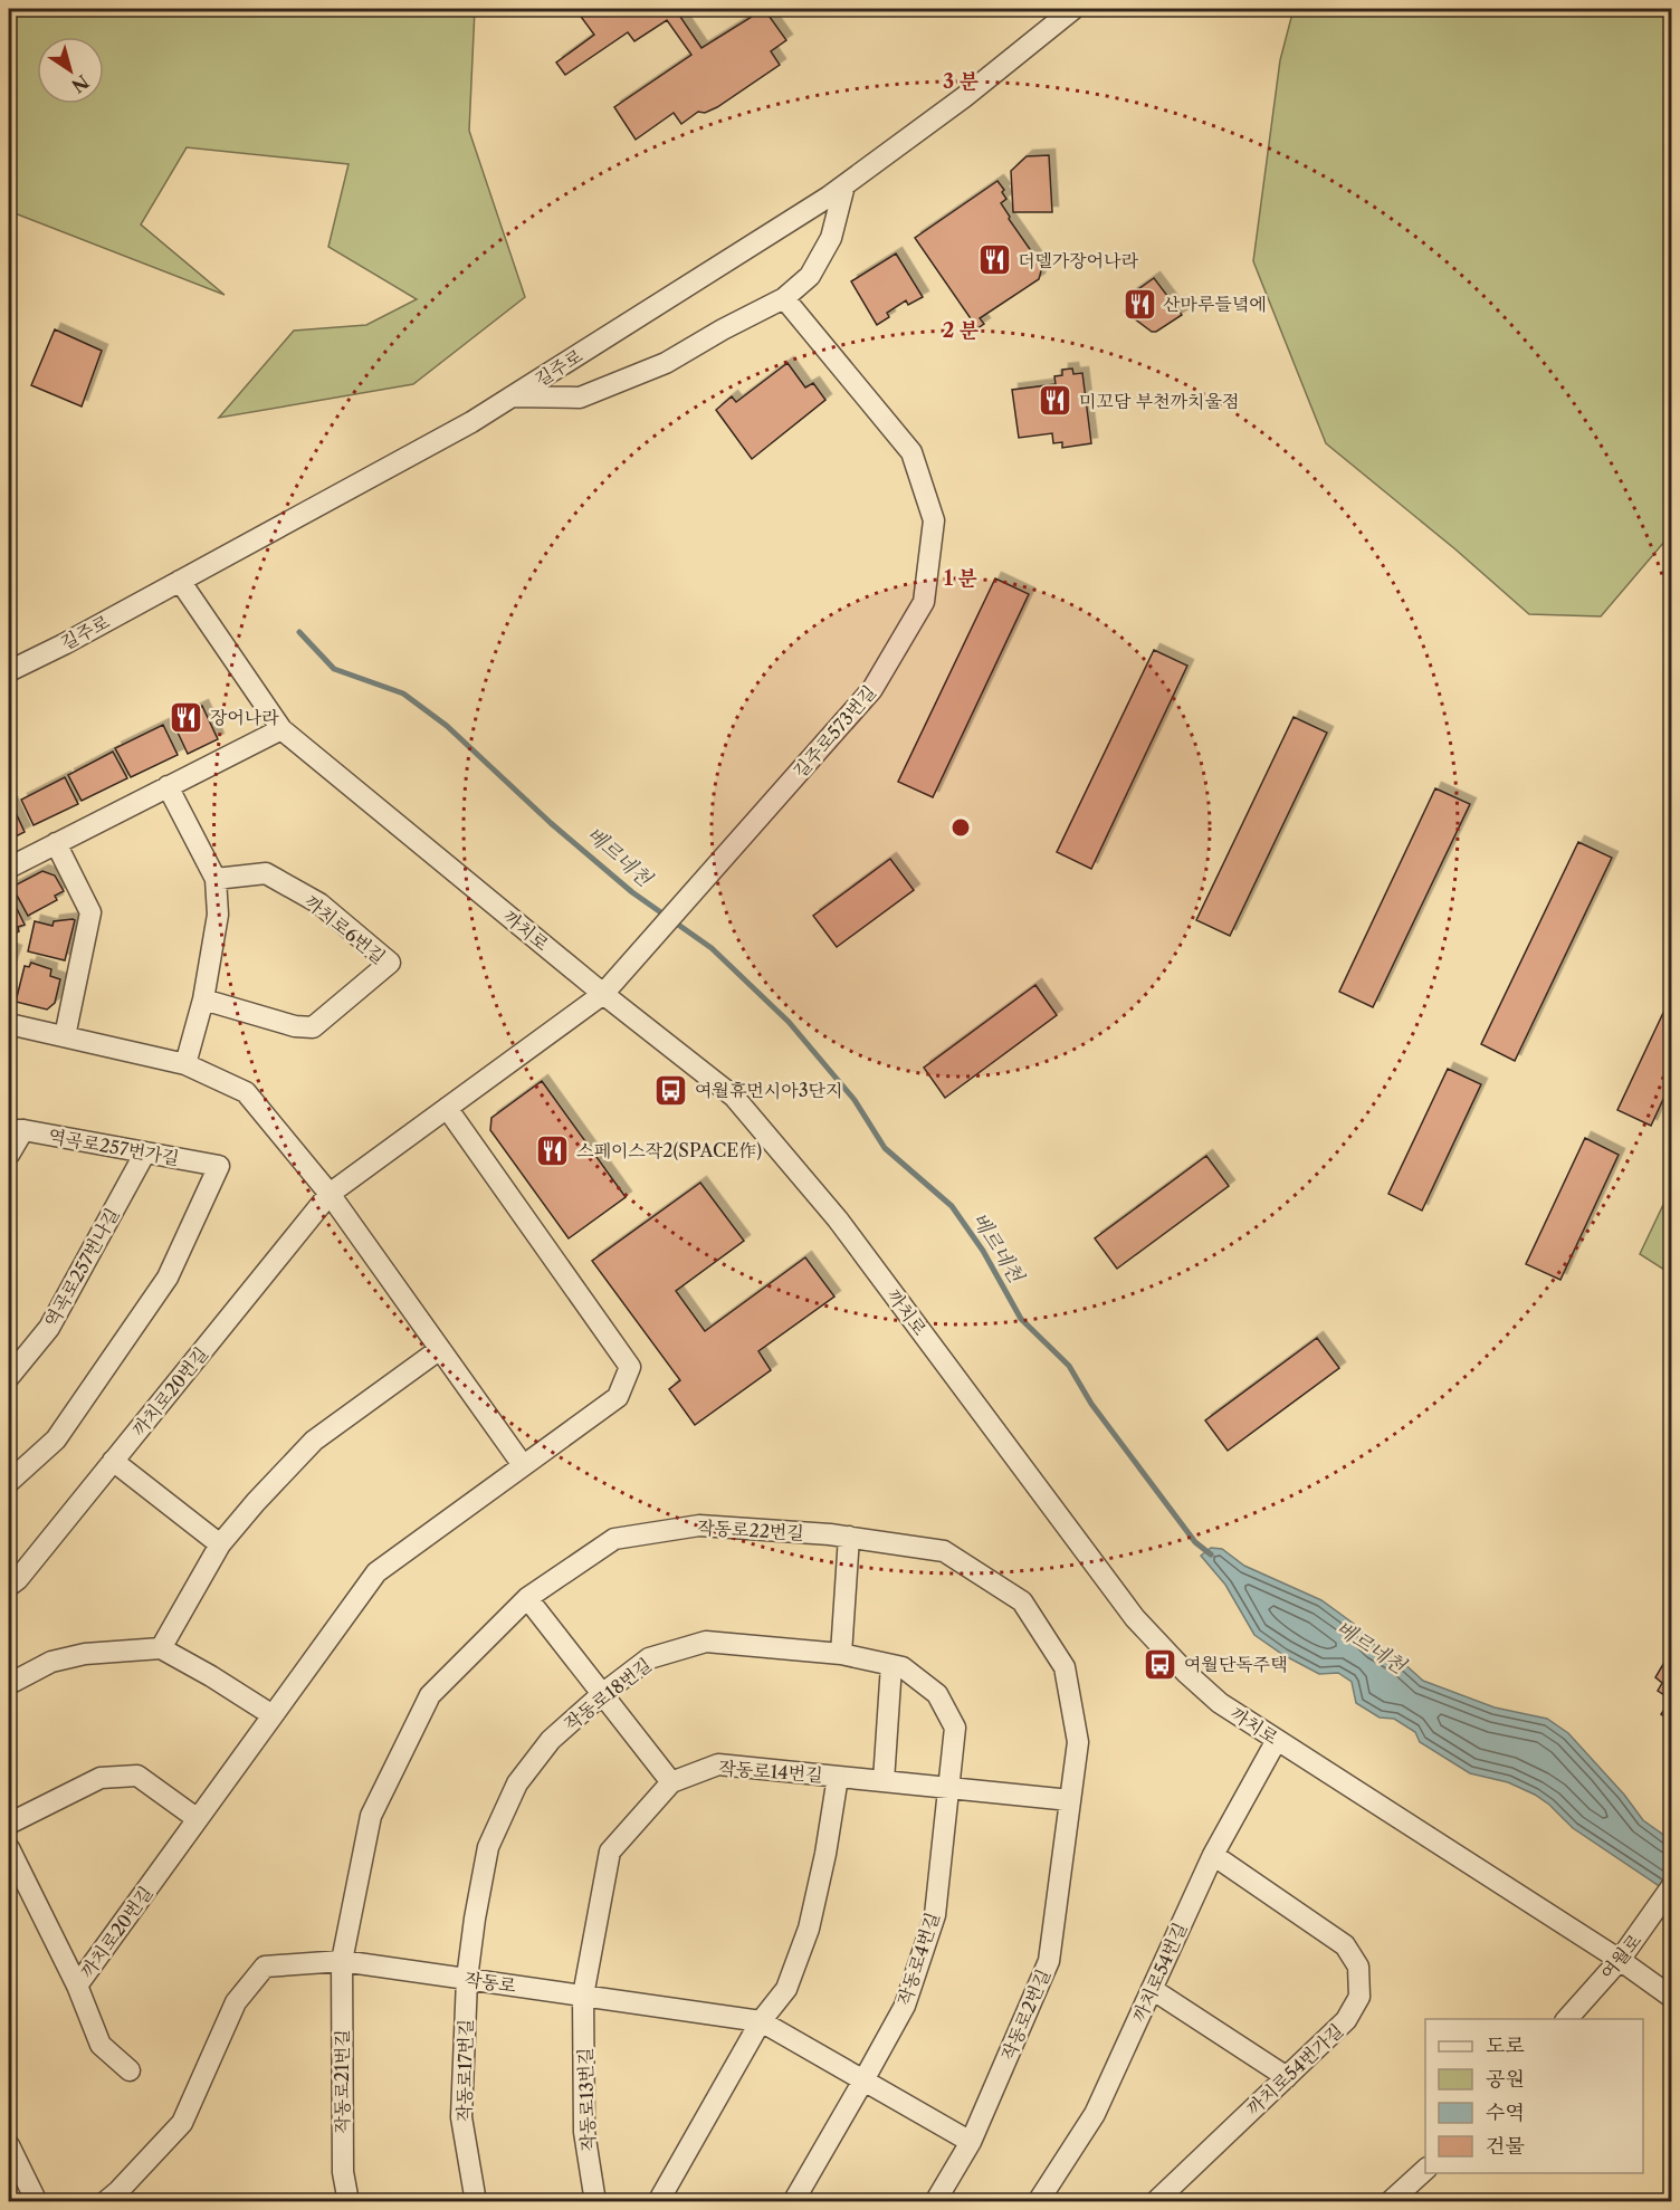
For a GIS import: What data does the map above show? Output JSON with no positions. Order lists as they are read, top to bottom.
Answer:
{
  "streets": {
    "street": [
      "길주로",
      "길주로573번길",
      "까치로6번길",
      "까치로",
      "역곡로257번가길",
      "역곡로257번나길",
      "까치로20번길",
      "작동로22번길",
      "작동로18번길",
      "작동로14번길",
      "여월로",
      "작동로4번길",
      "까치로54번길",
      "작동로",
      "작동로2번길",
      "까치로54번가길",
      "작동로17번길",
      "작동로21번길",
      "작동로13번길"
    ]
  },
  "crossings": [
    ["길주로", "까치로"],
    ["길주로573번길", "까치로"],
    ["길주로573번길", "까치로20번길"],
    ["까치로", "까치로20번길"],
    ["까치로", "여월로"],
    ["까치로", "까치로54번길"],
    ["역곡로257번가길", "역곡로257번나길"],
    ["작동로22번길", "작동로14번길"],
    ["작동로22번길", "작동로"],
    ["작동로22번길", "작동로2번길"],
    ["작동로22번길", "작동로21번길"],
    ["작동로18번길", "작동로14번길"],
    ["작동로18번길", "작동로4번길"],
    ["작동로18번길", "작동로"],
    ["작동로18번길", "작동로17번길"],
    ["작동로14번길", "작동로4번길"],
    ["작동로14번길", "작동로"],
    ["작동로14번길", "작동로2번길"],
    ["작동로14번길", "작동로13번길"],
    ["작동로4번길", "작동로"],
    ["까치로54번길", "까치로54번가길"],
    ["작동로", "작동로2번길"],
    ["작동로", "작동로17번길"],
    ["작동로", "작동로21번길"],
    ["작동로", "작동로13번길"]
  ],
  "water": ["베르네천"],
  "places": {
    "restaurant": [
      "더델가장어나라",
      "산마루들녘에",
      "미꼬담 부천까치울점",
      "장어나라",
      "스페이스작2(SPACE作)"
    ],
    "bus stop": ["여월휴먼시아3단지", "여월단독주택"]
  },
  "legend": [
    "도로",
    "공원",
    "수역",
    "건물"
  ],
  "north": "bottom right",
  "rings": ["3 분", "2 분", "1 분"]
}
